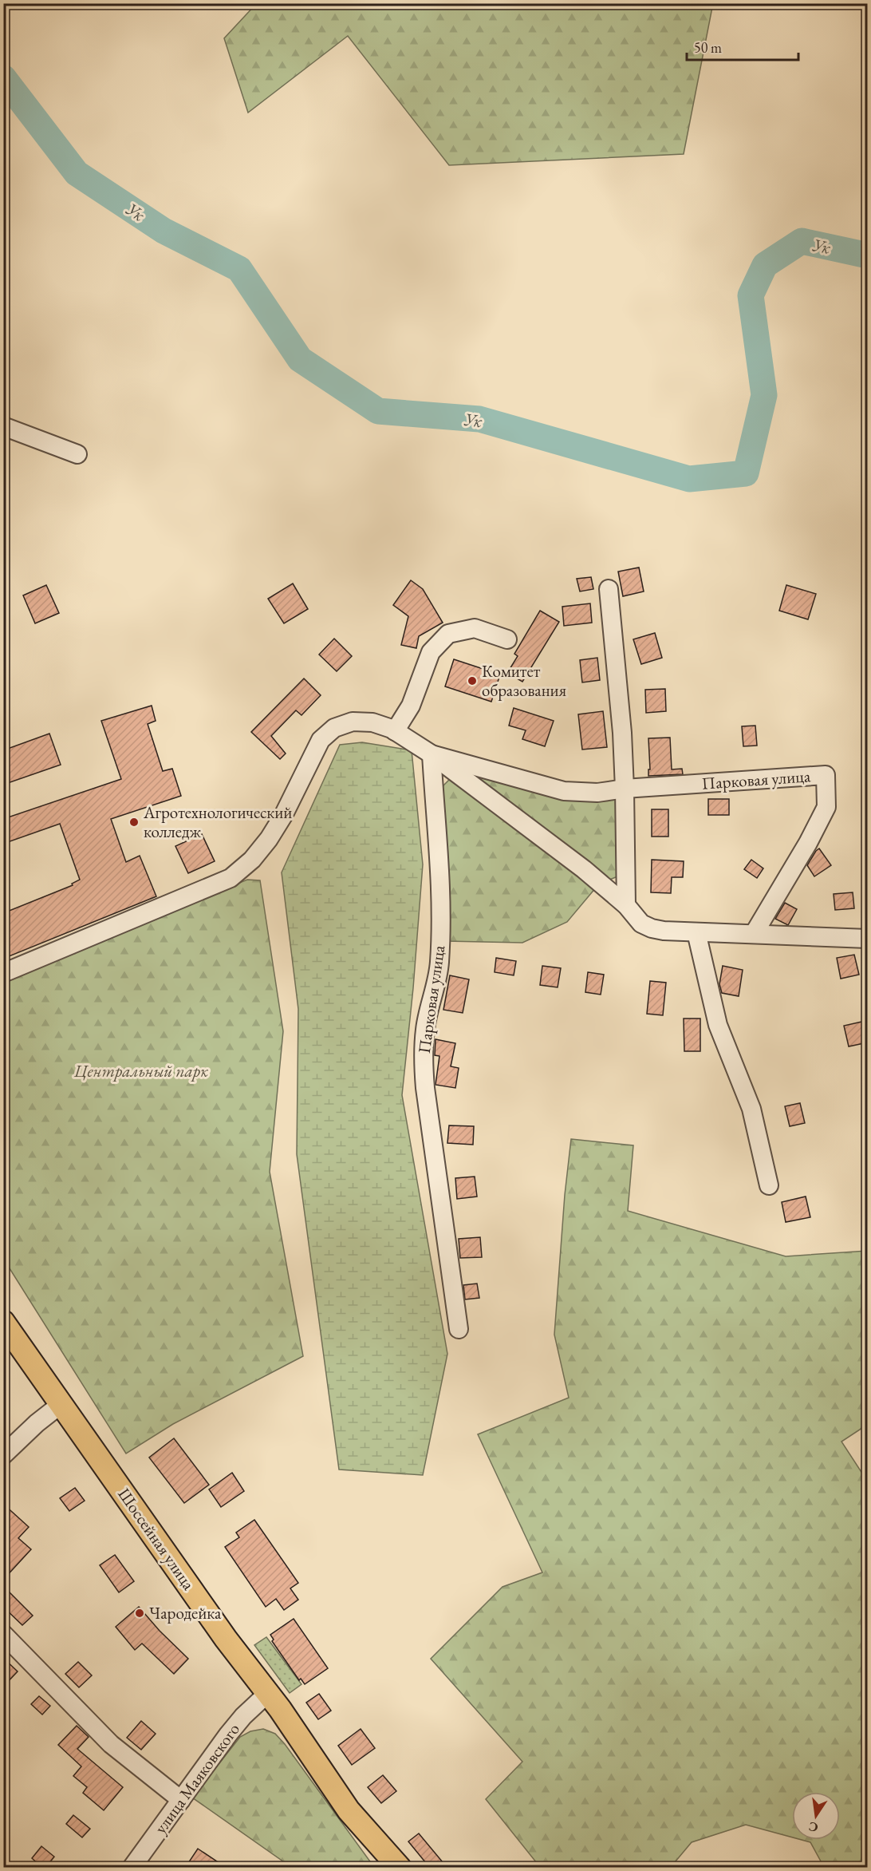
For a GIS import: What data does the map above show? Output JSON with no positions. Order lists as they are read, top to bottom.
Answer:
{
  "streets": {
    "main road": ["Шоссейная улица"],
    "street": ["Парковая улица", "улица Маяковского"]
  },
  "crossings": [
    ["Шоссейная улица", "улица Маяковского"]
  ],
  "water": ["Ук"],
  "parks": ["Центральный парк"],
  "places": ["Комитет образования", "Агротехнологический колледж", "Чародейка"],
  "scale_bar": "50 m",
  "north": "bottom"
}
